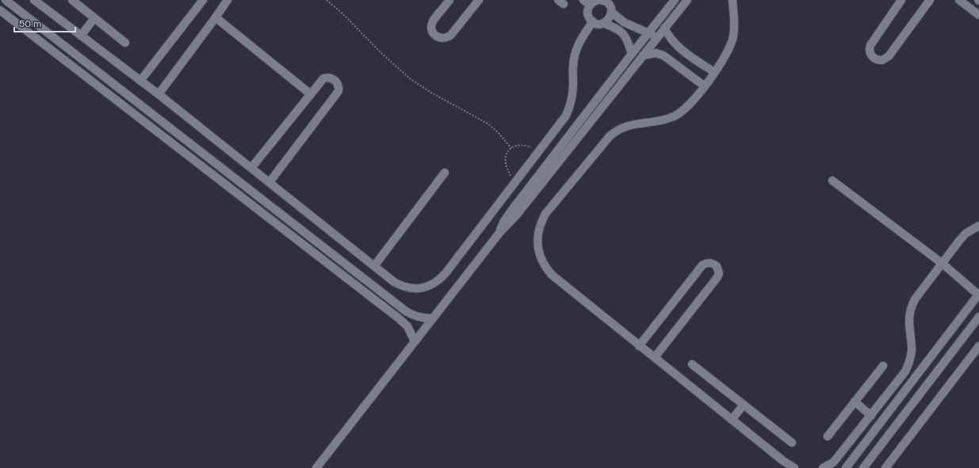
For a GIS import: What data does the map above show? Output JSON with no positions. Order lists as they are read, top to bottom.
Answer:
{
  "scale_bar": "50 m"
}
